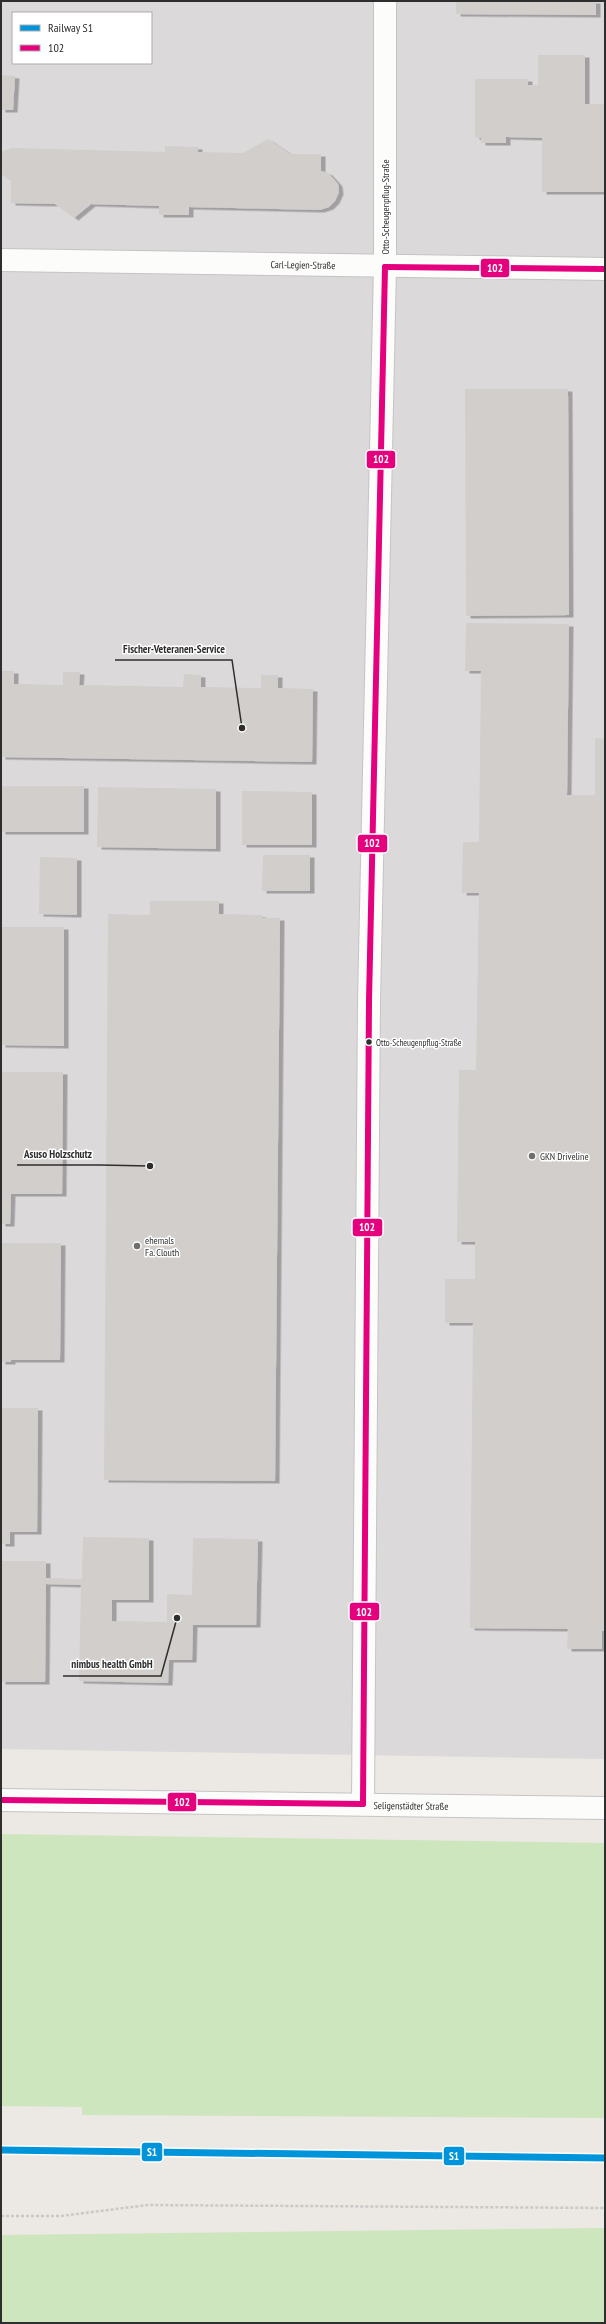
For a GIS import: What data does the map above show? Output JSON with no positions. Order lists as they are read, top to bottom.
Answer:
{
  "streets": {
    "street": ["Otto-Scheugenpflug-Straße", "Carl-Legien-Straße", "Seligenstädter Straße"]
  },
  "crossings": [
    ["Otto-Scheugenpflug-Straße", "Carl-Legien-Straße"],
    ["Otto-Scheugenpflug-Straße", "Seligenstädter Straße"]
  ],
  "places": [
    "Fischer-Veteranen-Service",
    "Otto-Scheugenpflug-Straße",
    "GKN Driveline",
    "Asuso Holzschutz",
    "ehemals Fa. Clouth",
    "nimbus health GmbH"
  ],
  "lines": ["transit line 102", "rail line S1"],
  "legend": ["Railway S1", "102"]
}
